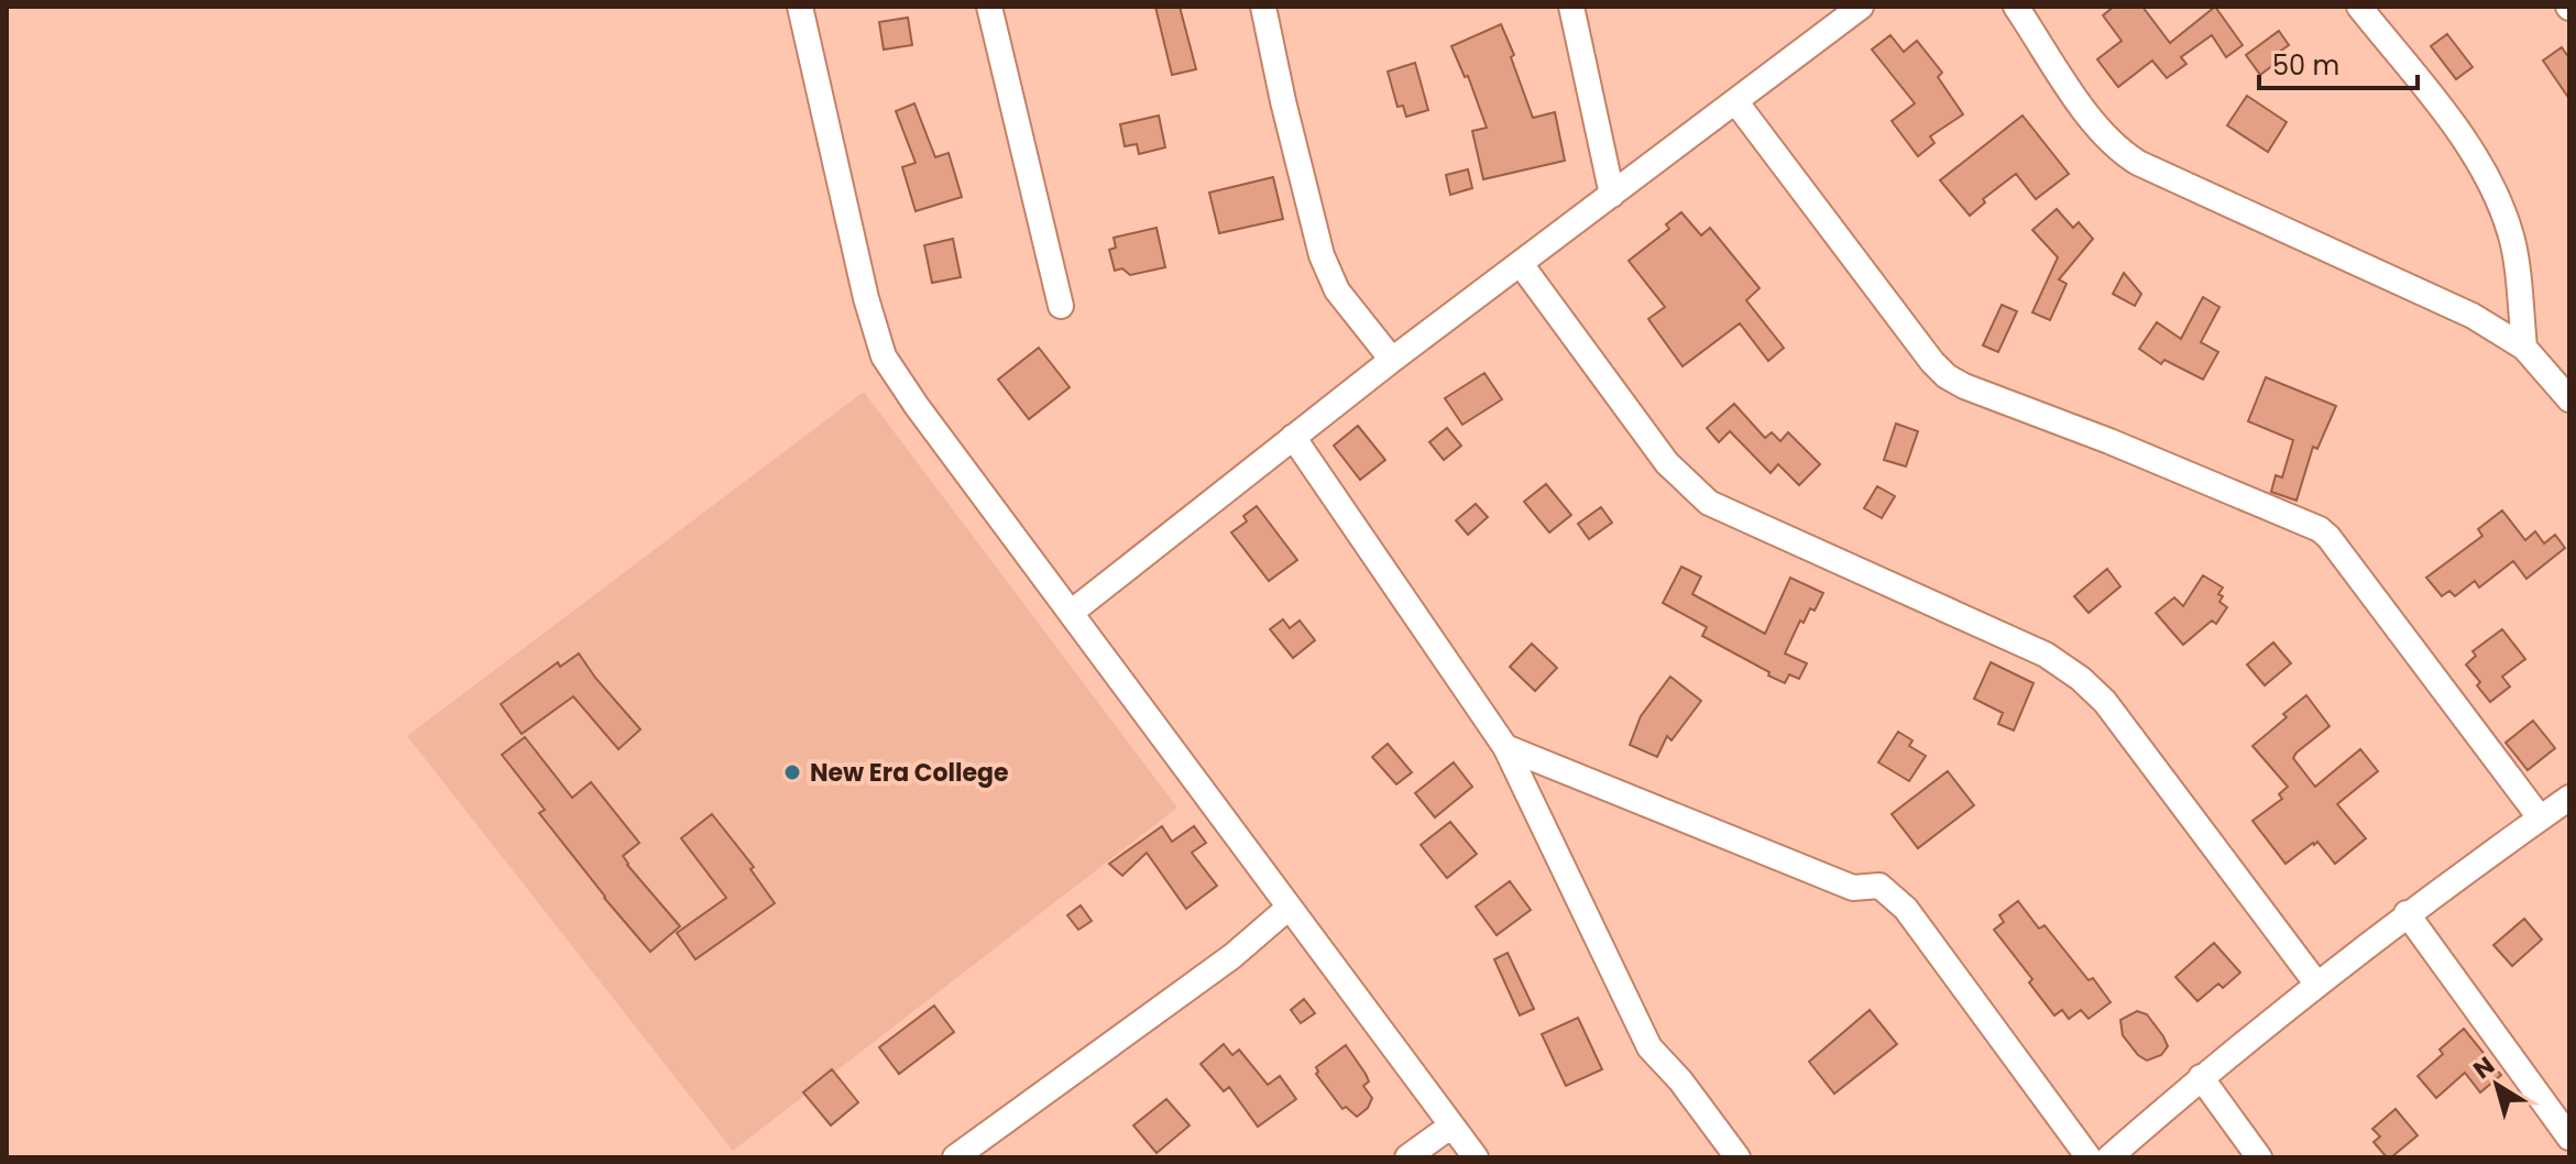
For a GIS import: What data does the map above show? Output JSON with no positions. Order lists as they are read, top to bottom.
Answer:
{
  "places": ["New Era College"],
  "scale_bar": "50 m",
  "north": "top left"
}
